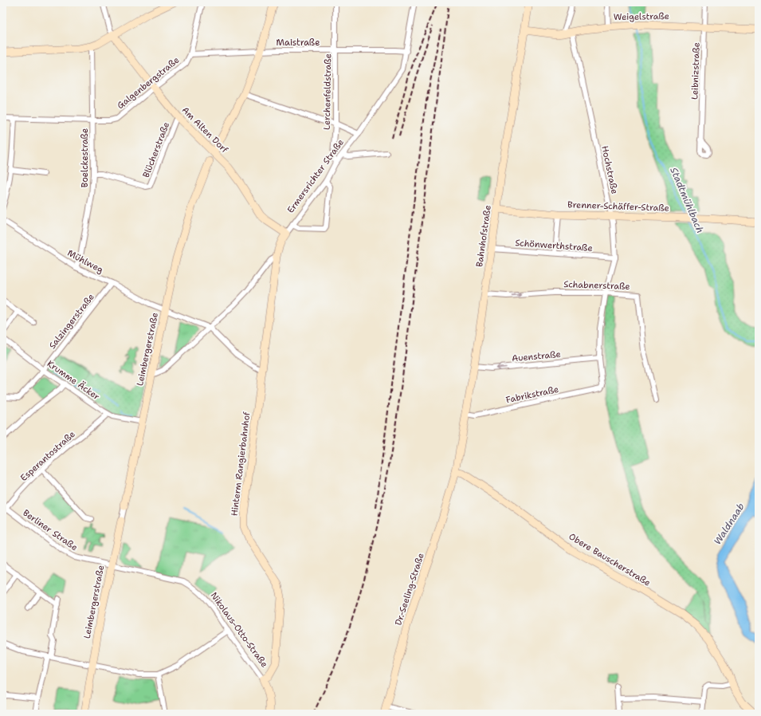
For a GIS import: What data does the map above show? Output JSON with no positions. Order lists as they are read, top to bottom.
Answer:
{
  "streets": {
    "street": [
      "Weigelstraße",
      "Maistraße",
      "Leibnizstraße",
      "Galgenbergstraße",
      "Lerchenfeldstraße",
      "Am Alten Dorf",
      "Blücherstraße",
      "Boelckestraße",
      "Hochstraße",
      "Ermersrichter Straße",
      "Brenner-Schäffer-Straße",
      "Bahnhofstraße",
      "Schönwerthstraße",
      "Mühlweg",
      "Schabnerstraße",
      "Salzingerstraße",
      "Leimbergerstraße",
      "Auenstraße",
      "Krumme Äcker",
      "Fabrikstraße",
      "Esperantostraße",
      "Hinterm Rangierbahnhof",
      "Berliner Straße",
      "Obere Bauscherstraße",
      "Dr.-Seeling-Straße",
      "Nikolaus-Otto-Straße"
    ]
  },
  "crossings": [
    ["Weigelstraße", "Leibnizstraße"],
    ["Weigelstraße", "Hochstraße"],
    ["Weigelstraße", "Bahnhofstraße"],
    ["Maistraße", "Galgenbergstraße"],
    ["Maistraße", "Lerchenfeldstraße"],
    ["Maistraße", "Ermersrichter Straße"],
    ["Maistraße", "Leimbergerstraße"],
    ["Galgenbergstraße", "Am Alten Dorf"],
    ["Galgenbergstraße", "Boelckestraße"],
    ["Lerchenfeldstraße", "Ermersrichter Straße"],
    ["Am Alten Dorf", "Blücherstraße"],
    ["Am Alten Dorf", "Ermersrichter Straße"],
    ["Am Alten Dorf", "Leimbergerstraße"],
    ["Blücherstraße", "Boelckestraße"],
    ["Boelckestraße", "Mühlweg"],
    ["Hochstraße", "Brenner-Schäffer-Straße"],
    ["Hochstraße", "Schönwerthstraße"],
    ["Hochstraße", "Schabnerstraße"],
    ["Hochstraße", "Auenstraße"],
    ["Hochstraße", "Fabrikstraße"],
    ["Ermersrichter Straße", "Hinterm Rangierbahnhof"],
    ["Brenner-Schäffer-Straße", "Bahnhofstraße"],
    ["Bahnhofstraße", "Schönwerthstraße"],
    ["Bahnhofstraße", "Schabnerstraße"],
    ["Bahnhofstraße", "Auenstraße"],
    ["Bahnhofstraße", "Fabrikstraße"],
    ["Bahnhofstraße", "Obere Bauscherstraße"],
    ["Bahnhofstraße", "Dr.-Seeling-Straße"],
    ["Mühlweg", "Salzingerstraße"],
    ["Mühlweg", "Leimbergerstraße"],
    ["Salzingerstraße", "Krumme Äcker"],
    ["Leimbergerstraße", "Krumme Äcker"],
    ["Leimbergerstraße", "Berliner Straße"],
    ["Leimbergerstraße", "Nikolaus-Otto-Straße"],
    ["Krumme Äcker", "Esperantostraße"],
    ["Esperantostraße", "Berliner Straße"],
    ["Hinterm Rangierbahnhof", "Nikolaus-Otto-Straße"],
    ["Berliner Straße", "Nikolaus-Otto-Straße"],
    ["Obere Bauscherstraße", "Dr.-Seeling-Straße"]
  ],
  "one_way": ["Schabnerstraße", "Auenstraße"],
  "water": ["Stadtmühlbach", "Waldnaab"]
}
